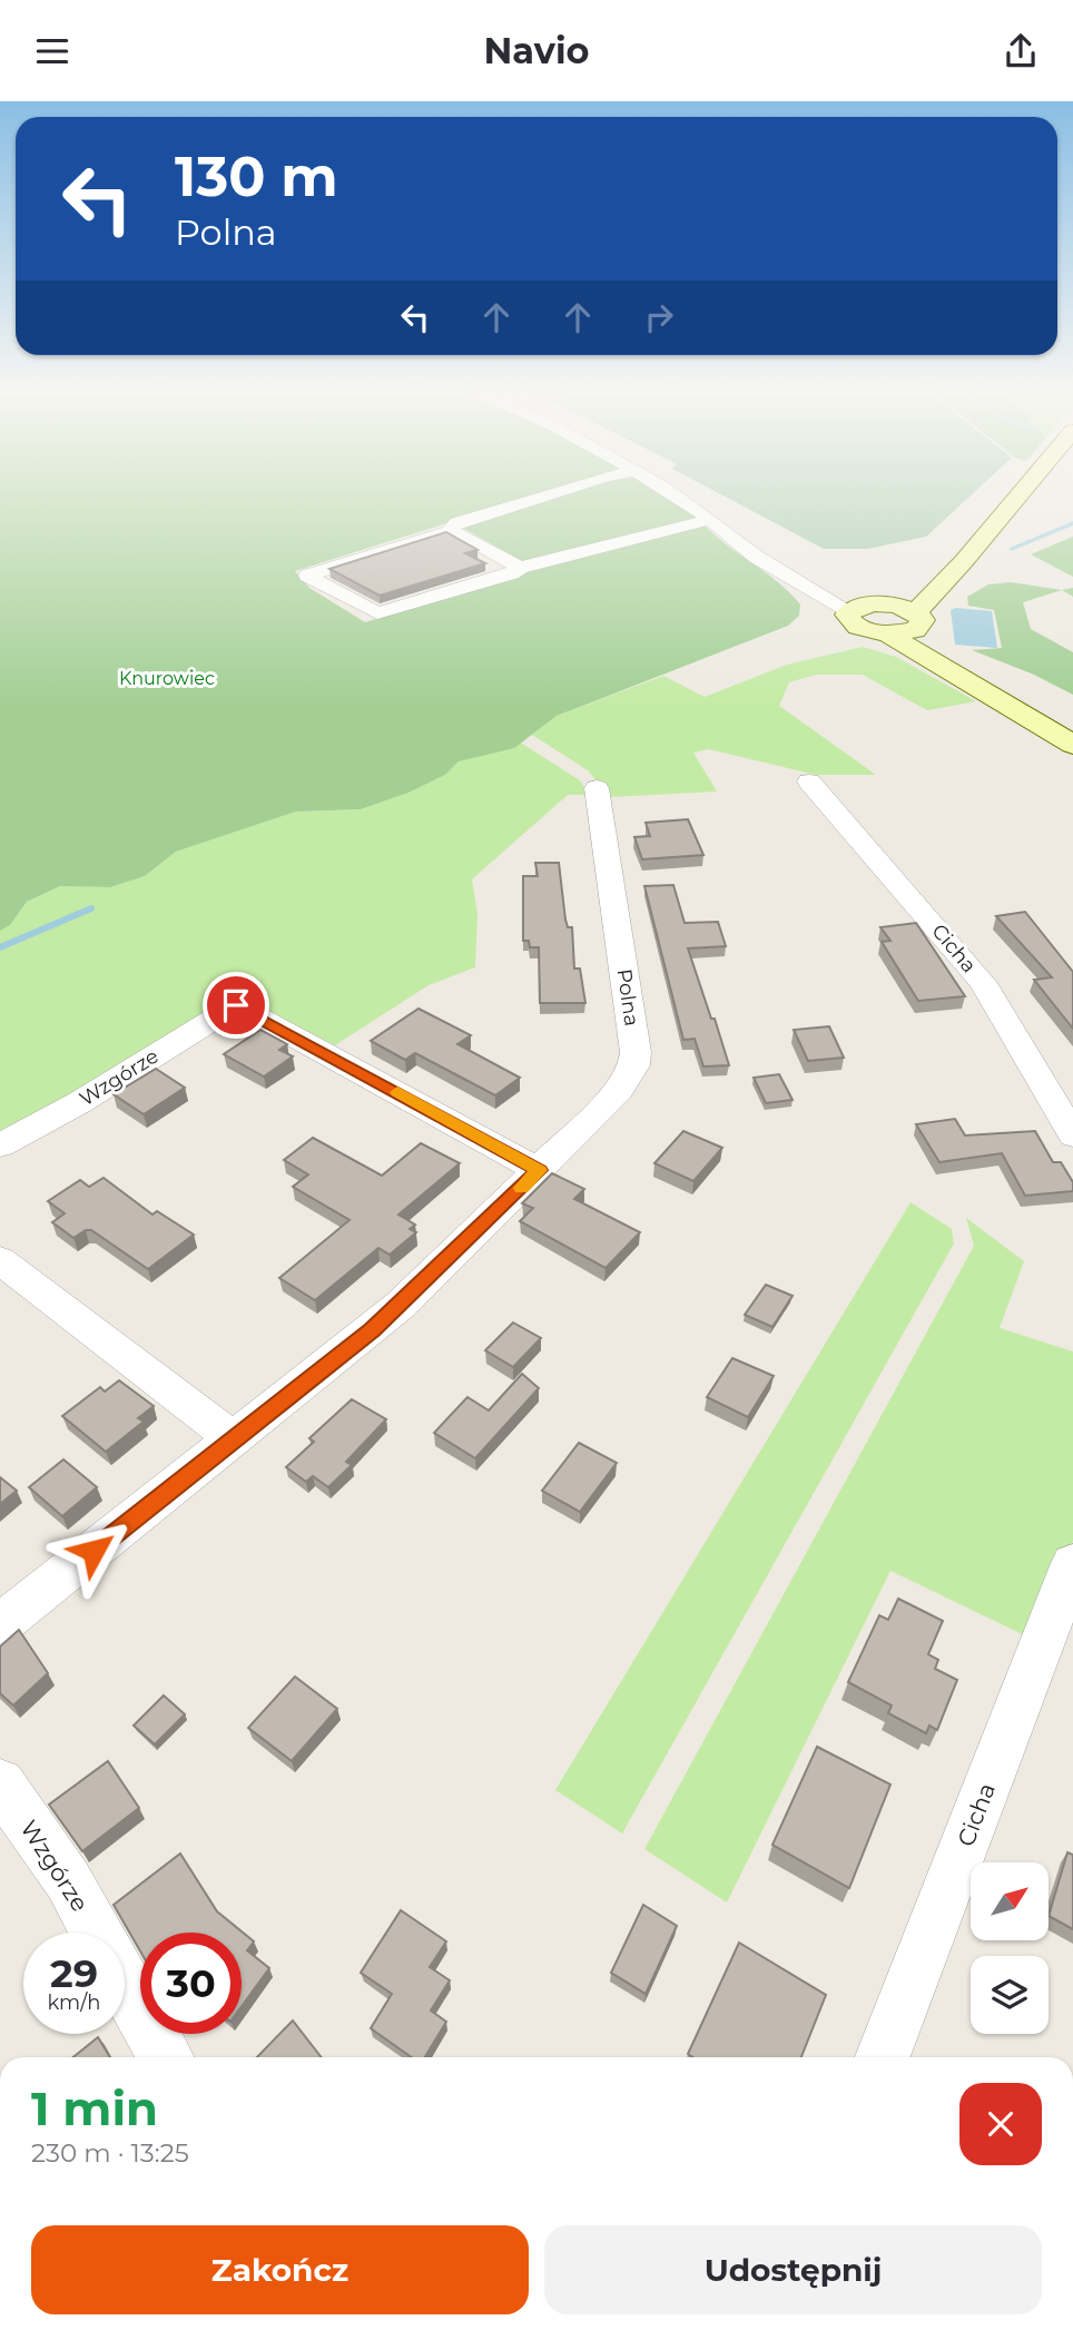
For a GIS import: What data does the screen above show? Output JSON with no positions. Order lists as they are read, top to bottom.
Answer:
{
  "streets": {
    "street": ["Cicha", "Polna", "Wzgórze"]
  },
  "crossings": [
    ["Polna", "Wzgórze"]
  ],
  "parks": ["Knurowiec"],
  "north": "top right",
  "page": {
    "header": "Navio",
    "turn": ["130 m", "Polna"],
    "speed": "29 km/h",
    "limit": "30",
    "heading": ["1 min", "230 m · 13:25"],
    "buttons": ["Zakończ", "Udostępnij"]
  }
}
